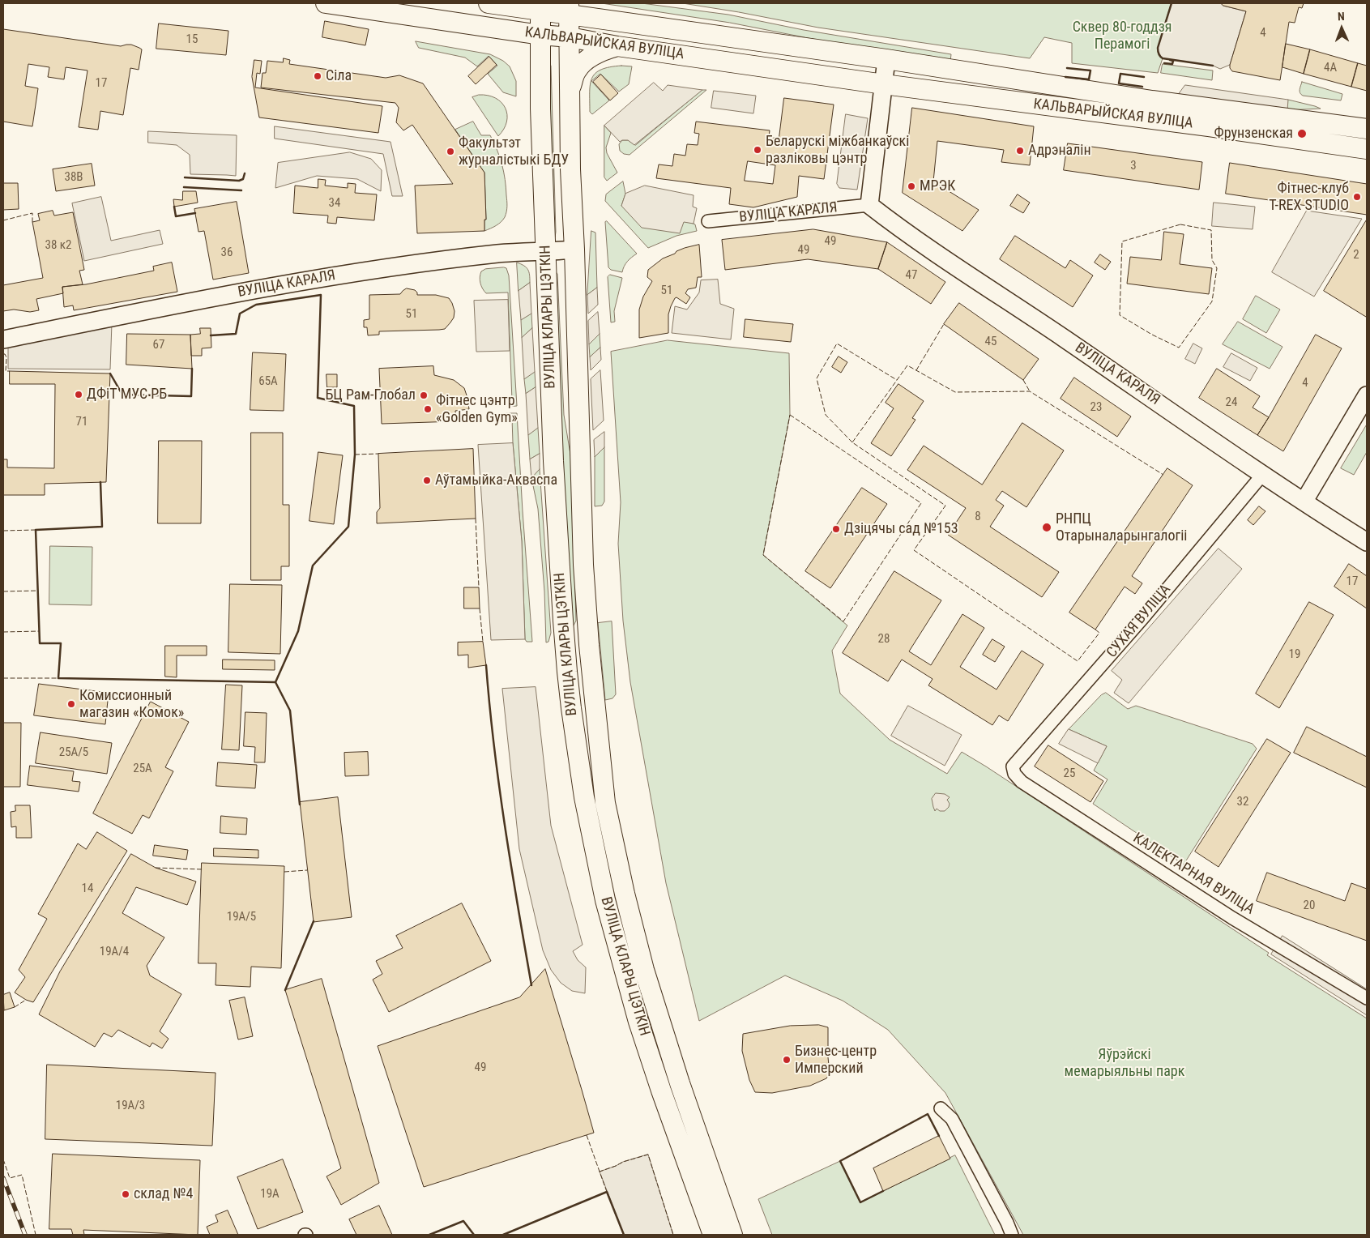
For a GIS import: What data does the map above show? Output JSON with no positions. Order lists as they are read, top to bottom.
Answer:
{
  "streets": {
    "main road": ["КАЛЬВАРЫЙСКАЯ ВУЛІЦА", "ВУЛІЦА КАРАЛЯ", "ВУЛІЦА КЛАРЫ ЦЭТКІН"],
    "street": ["СУХАЯ ВУЛІЦА", "КАЛЕКТАРНАЯ ВУЛІЦА"]
  },
  "crossings": [
    ["КАЛЬВАРЫЙСКАЯ ВУЛІЦА", "ВУЛІЦА КЛАРЫ ЦЭТКІН"],
    ["ВУЛІЦА КАРАЛЯ", "ВУЛІЦА КЛАРЫ ЦЭТКІН"],
    ["ВУЛІЦА КАРАЛЯ", "СУХАЯ ВУЛІЦА"],
    ["СУХАЯ ВУЛІЦА", "КАЛЕКТАРНАЯ ВУЛІЦА"]
  ],
  "parks": ["Сквер 80-годдзя Перамогі", "Яўрэйскі мемарыяльны парк"],
  "places": [
    "Сіла",
    "Фрунзенская",
    "Беларускі міжбанкаўскі разліковы цэнтр",
    "Адрэналін",
    "Факультэт журналістыкі БДУ",
    "МРЭК",
    "Фітнес-клуб T-REX STUDIO",
    "ДФіТ МУС РБ",
    "БЦ Рам-Глобал",
    "Фітнес цэнтр «Golden Gym»",
    "Аўтамыйка-Акваспа",
    "РНПЦ Отарыналарынгалогіі",
    "Дзіцячы сад №153",
    "Комиссионный магазин «Комок»",
    "Бизнес-центр Имперский",
    "склад №4"
  ],
  "house_numbers": [
    "4",
    "15",
    "4А",
    "17",
    "3",
    "38В",
    "34",
    "49",
    "38 к2",
    "49",
    "36",
    "2",
    "47",
    "51",
    "51",
    "45",
    "67",
    "65А",
    "4",
    "24",
    "23",
    "71",
    "8",
    "17",
    "28",
    "19",
    "25А/5",
    "25А",
    "25",
    "32",
    "14",
    "20",
    "19А/5",
    "19А/4",
    "49",
    "19А/3",
    "19А"
  ],
  "north": "top"
}
